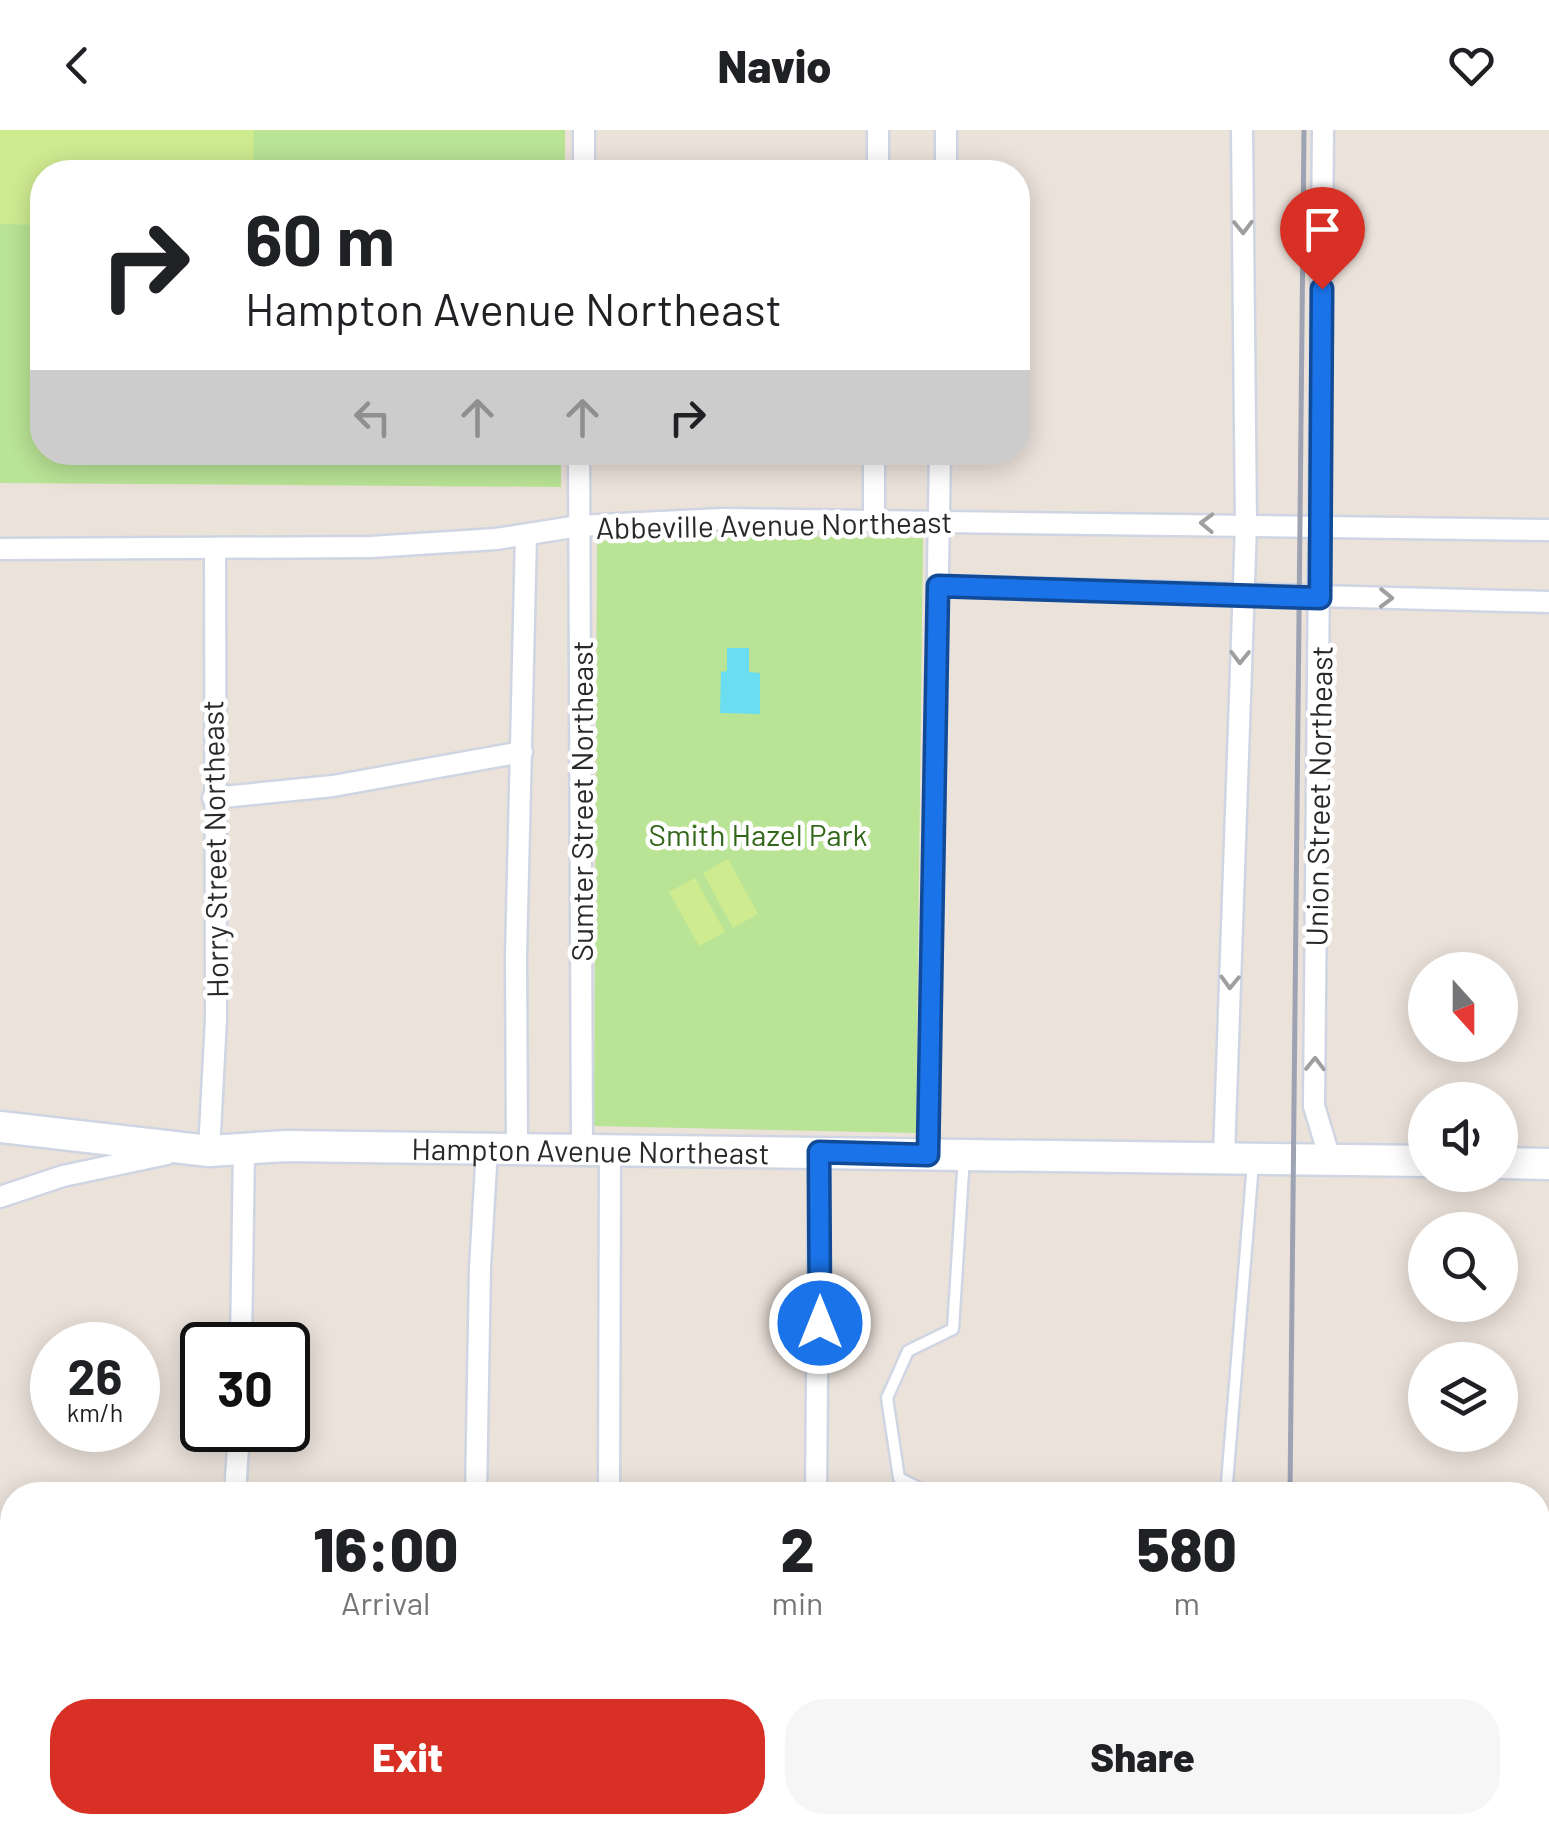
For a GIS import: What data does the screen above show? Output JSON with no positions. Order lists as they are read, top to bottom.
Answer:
{
  "streets": {
    "street": [
      "Abbeville Avenue Northeast",
      "Union Street Northeast",
      "Sumter Street Northeast",
      "Horry Street Northeast",
      "Hampton Avenue Northeast"
    ]
  },
  "crossings": [
    ["Abbeville Avenue Northeast", "Union Street Northeast"],
    ["Abbeville Avenue Northeast", "Sumter Street Northeast"],
    ["Abbeville Avenue Northeast", "Horry Street Northeast"],
    ["Union Street Northeast", "Hampton Avenue Northeast"],
    ["Sumter Street Northeast", "Hampton Avenue Northeast"],
    ["Horry Street Northeast", "Hampton Avenue Northeast"]
  ],
  "parks": ["Smith Hazel Park"],
  "north": "bottom",
  "page": {
    "header": "Navio",
    "turn": ["60 m", "Hampton Avenue Northeast"],
    "speed": "26 km/h",
    "limit": "30",
    "eta": [
      "16:00",
      "Arrival",
      "2",
      "min",
      "580",
      "m"
    ],
    "buttons": ["Exit", "Share"]
  }
}
